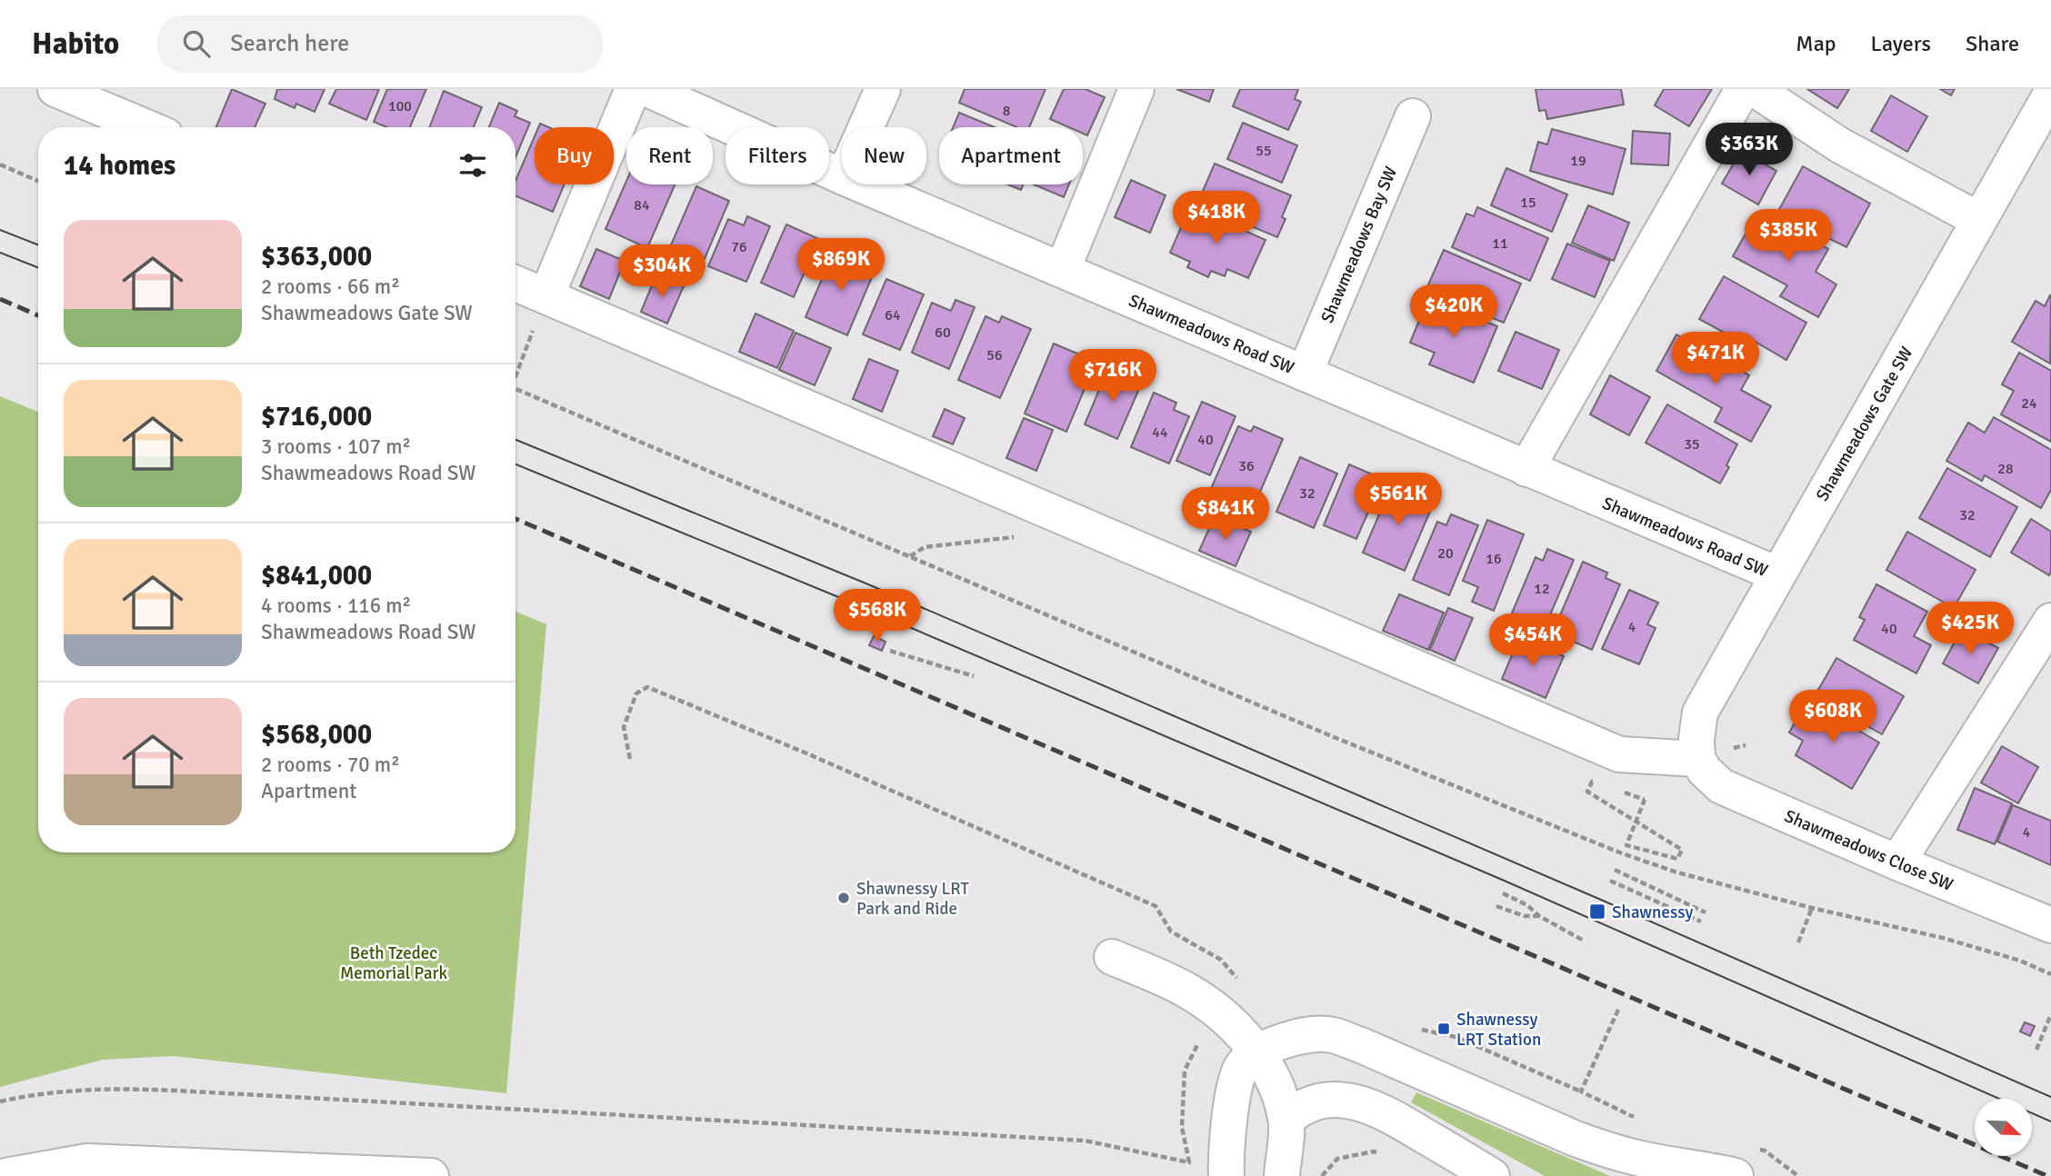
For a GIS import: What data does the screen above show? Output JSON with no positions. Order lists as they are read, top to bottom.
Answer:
{
  "streets": {
    "street": [
      "Shawmeadows Bay SW",
      "Shawmeadows Road SW",
      "Shawmeadows Gate SW",
      "Shawmeadows Close SW"
    ]
  },
  "crossings": [
    ["Shawmeadows Bay SW", "Shawmeadows Road SW"],
    ["Shawmeadows Road SW", "Shawmeadows Gate SW"],
    ["Shawmeadows Gate SW", "Shawmeadows Close SW"]
  ],
  "parks": ["Beth Tzedec Memorial Park"],
  "places": {
    "other": ["Shawnessy LRT Park and Ride"],
    "transit": ["Shawnessy", "Shawnessy LRT Station"]
  },
  "house_numbers": [
    "100",
    "8",
    "55",
    "19",
    "15",
    "84",
    "11",
    "76",
    "64",
    "60",
    "56",
    "24",
    "44",
    "40",
    "35",
    "36",
    "28",
    "32",
    "32",
    "20",
    "16",
    "12",
    "4",
    "40",
    "4"
  ],
  "north": "bottom right",
  "page": {
    "header": "Habito",
    "search": "Search here",
    "nav": ["Map", "Layers", "Share"],
    "price": [
      "$363K",
      "$418K",
      "$385K",
      "$869K",
      "$304K",
      "$420K",
      "$471K",
      "$716K",
      "$561K",
      "$841K",
      "$568K",
      "$425K",
      "$454K",
      "$608K"
    ],
    "chip": [
      "Buy",
      "Rent",
      "Filters",
      "New",
      "Apartment"
    ],
    "heading": "14 homes",
    "list": [
      {
        "name": "$363,000",
        "note": "2 rooms · 66 m² · Shawmeadows Gate SW"
      },
      {
        "name": "$716,000",
        "note": "3 rooms · 107 m² · Shawmeadows Road SW"
      },
      {
        "name": "$841,000",
        "note": "4 rooms · 116 m² · Shawmeadows Road SW"
      },
      {
        "name": "$568,000",
        "note": "2 rooms · 70 m² · Apartment"
      }
    ]
  }
}
